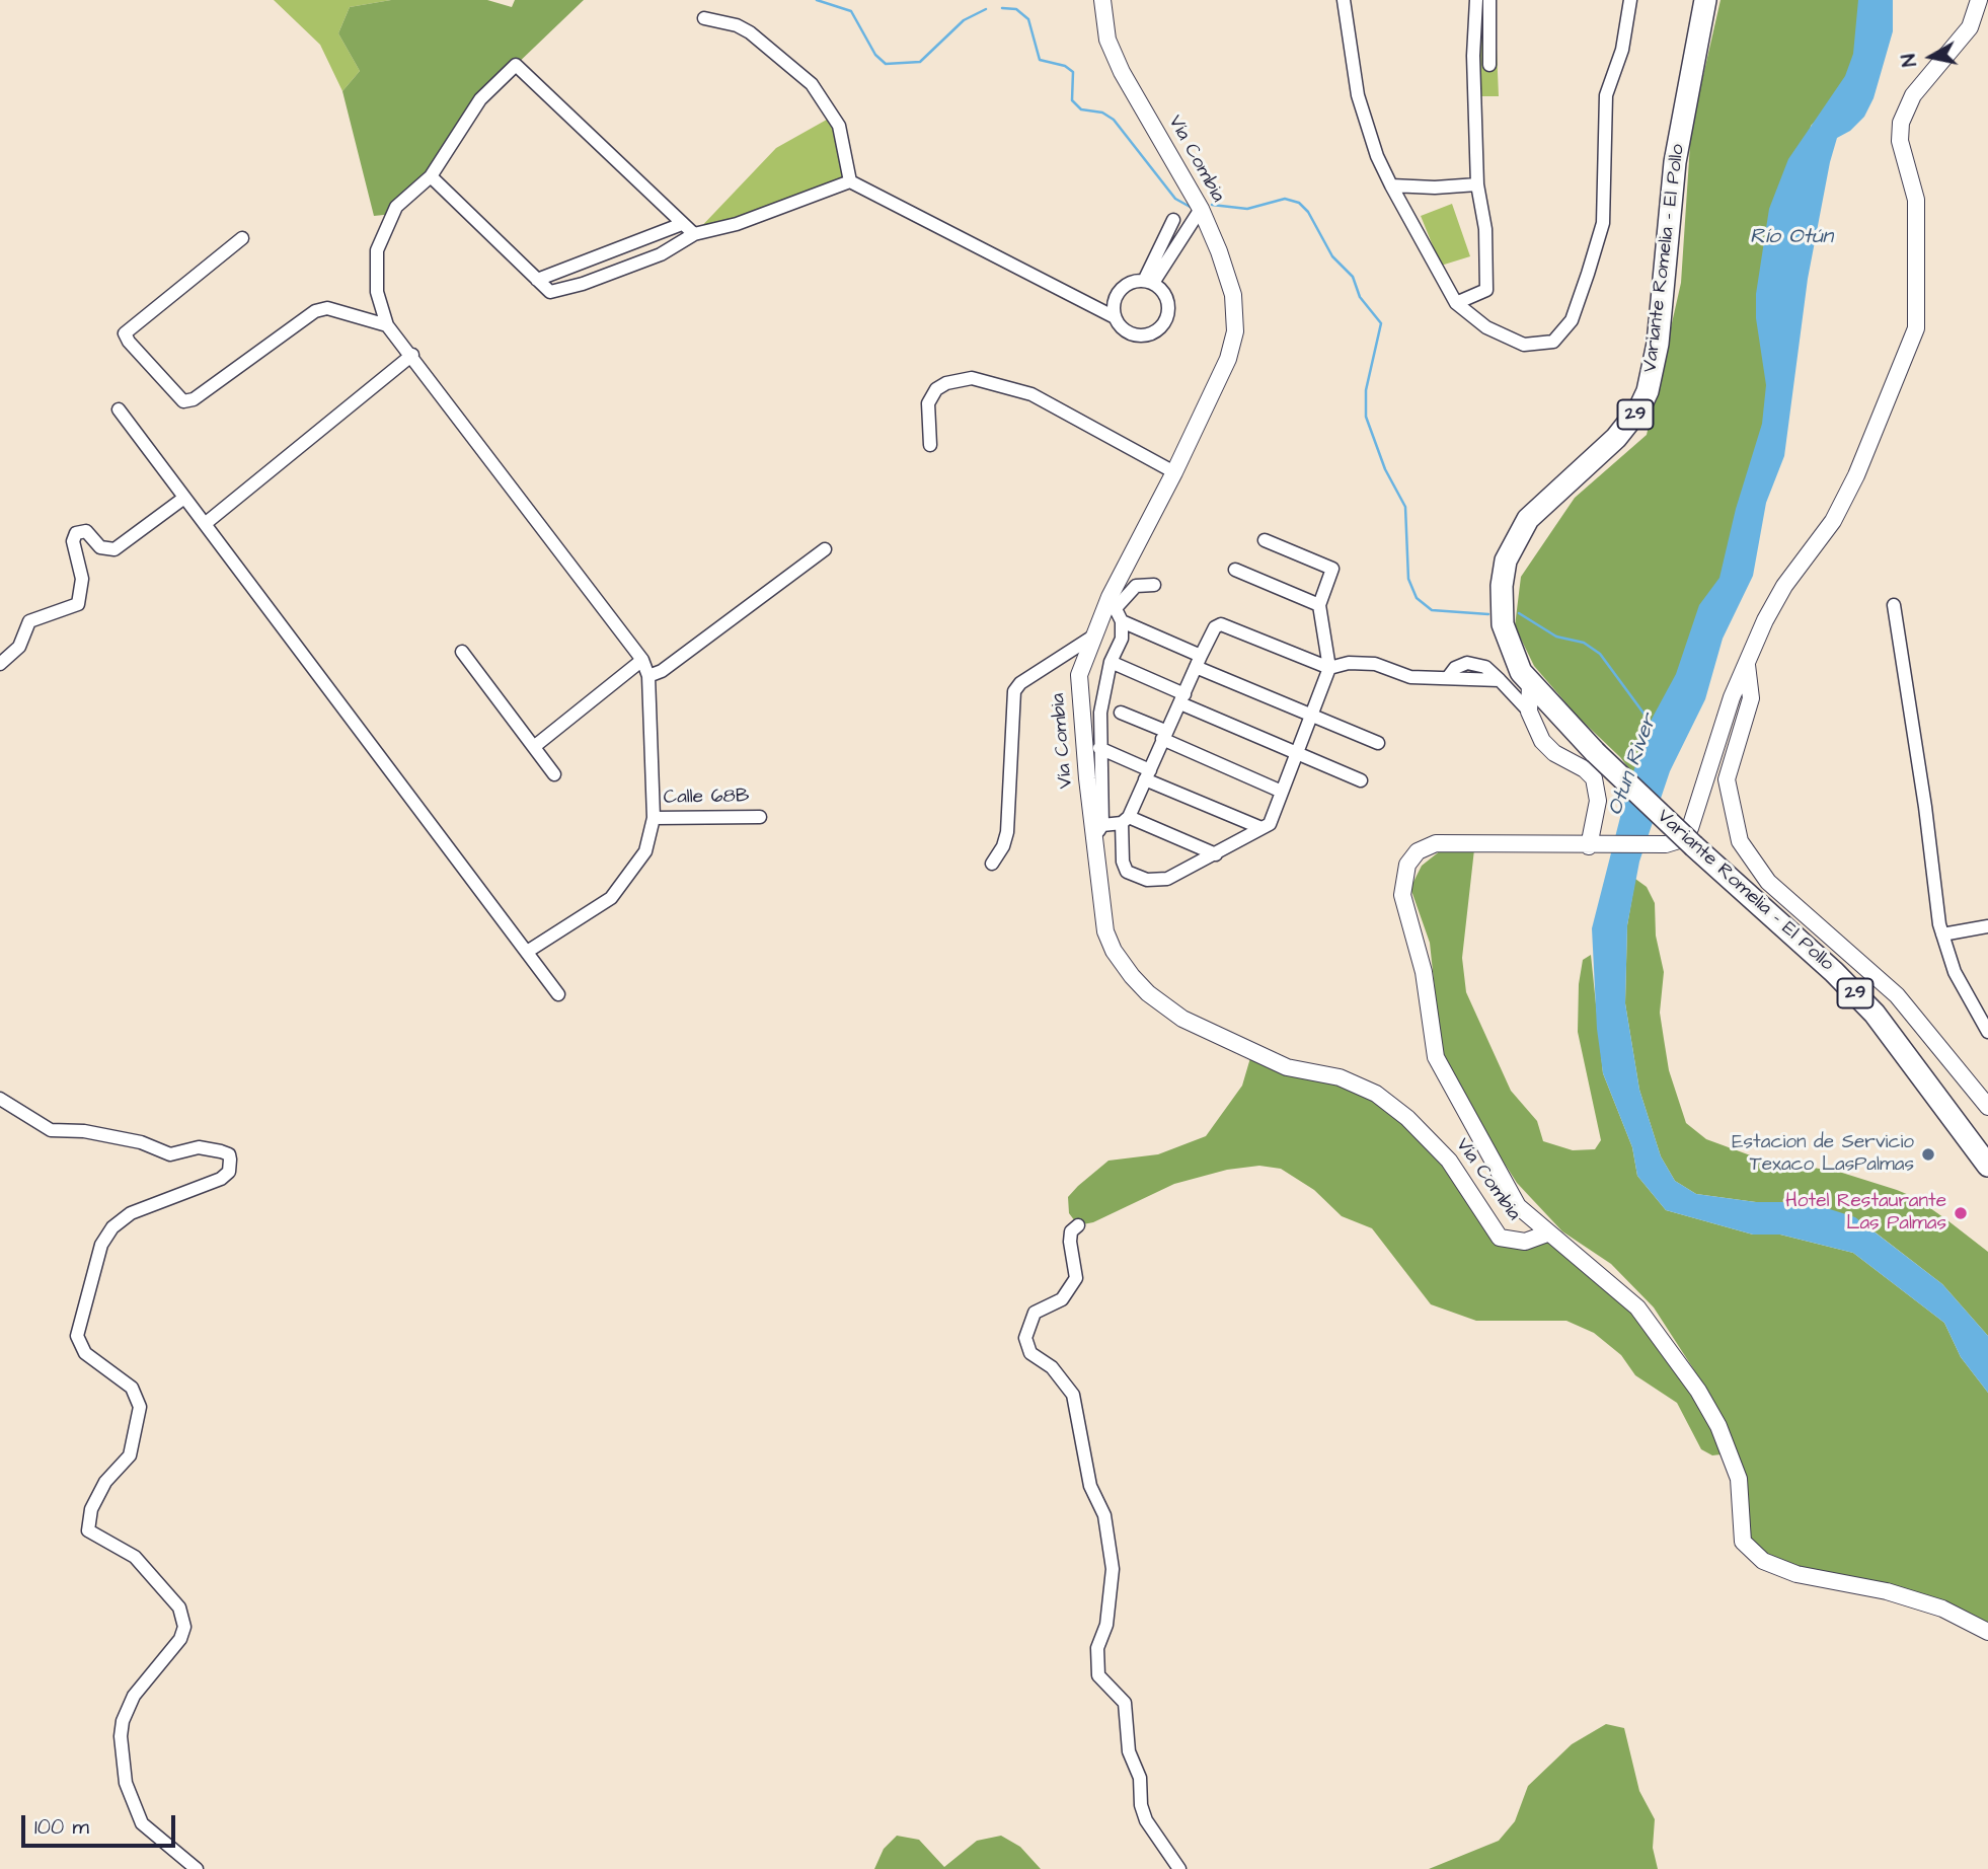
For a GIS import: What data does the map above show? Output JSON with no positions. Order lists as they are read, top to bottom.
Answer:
{
  "streets": {
    "highway": ["Variante Romelia - El Pollo", "29"],
    "main road": ["Vía Combia"],
    "street": ["Calle 68B"]
  },
  "water": ["Río Otún", "Otun River"],
  "places": ["Estacion de Servicio Texaco LasPalmas", "Hotel Restaurante Las Palmas"],
  "scale_bar": "100 m",
  "north": "left"
}
